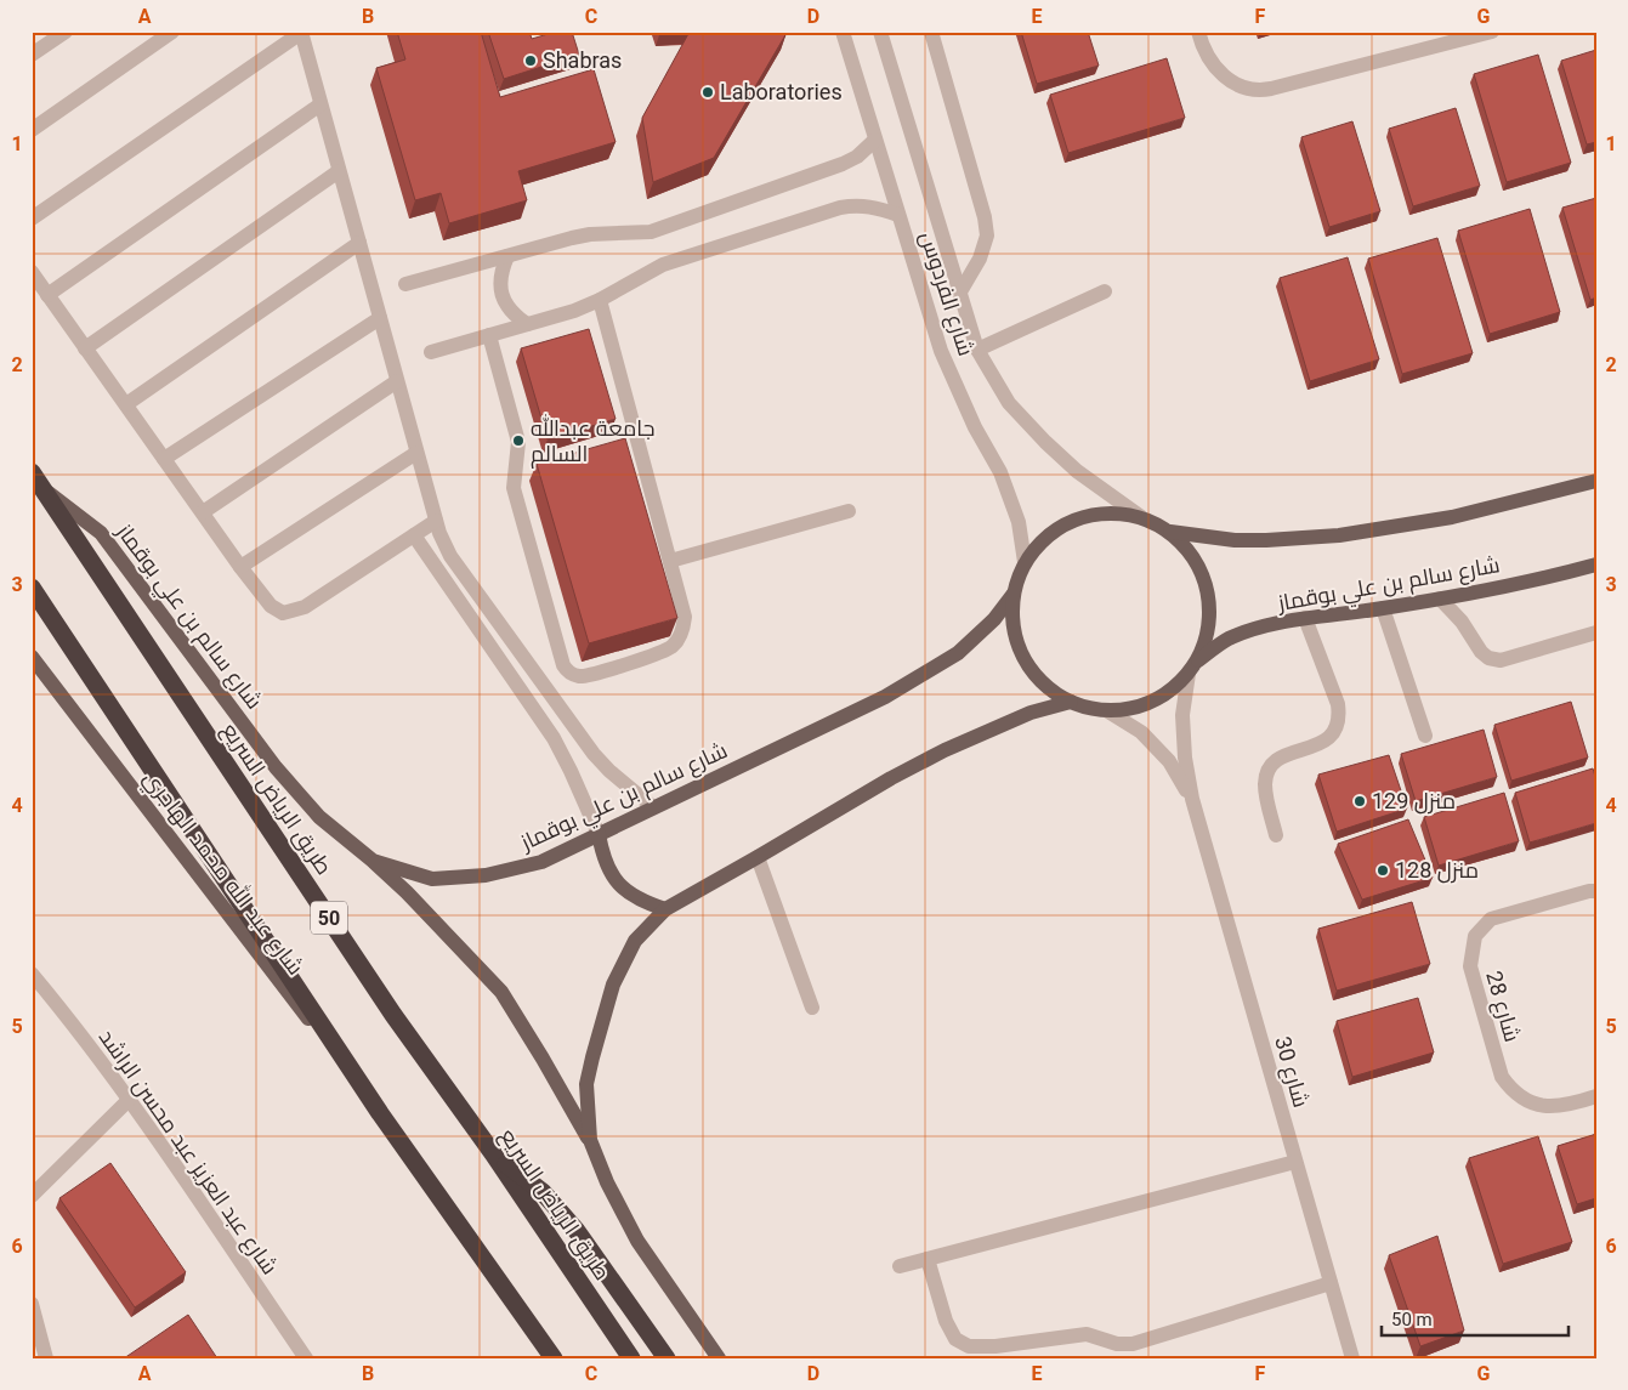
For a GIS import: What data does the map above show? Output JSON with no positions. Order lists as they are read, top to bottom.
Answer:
{
  "streets": {
    "highway": ["طريق الرياض السريع", "50"],
    "main road": ["شارع سالم بن علي بوقماز", "شارع عبد الله محمد الهاجري"],
    "street": [
      "شارع الفردوس",
      "شارع 28",
      "شارع 30",
      "شارع عبد العزيز عبد محسن الراشد"
    ]
  },
  "crossings": [
    ["شارع الفردوس", "شارع سالم بن علي بوقماز"],
    ["شارع الفردوس", "شارع 30"],
    ["شارع سالم بن علي بوقماز", "طريق الرياض السريع"],
    ["شارع سالم بن علي بوقماز", "شارع 30"]
  ],
  "places": [
    "Shabras",
    "Laboratories",
    "جامعة عبدالله السالم",
    "منزل 129",
    "منزل 128"
  ],
  "scale_bar": "50 m",
  "grid": {
    "columns": [
      "A",
      "B",
      "C",
      "D",
      "E",
      "F",
      "G"
    ],
    "rows": [
      "1",
      "2",
      "3",
      "4",
      "5",
      "6"
    ]
  }
}
